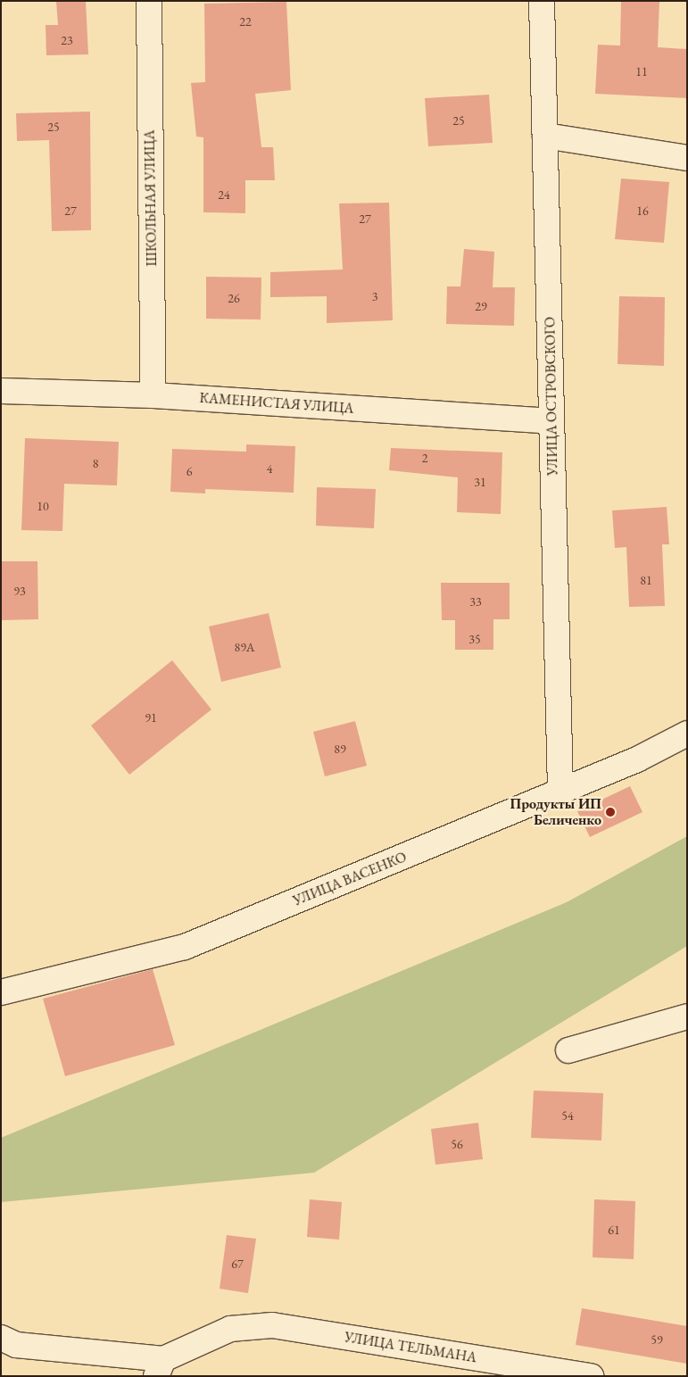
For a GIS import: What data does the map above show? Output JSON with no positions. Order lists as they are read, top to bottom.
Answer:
{
  "streets": {
    "street": [
      "ШКОЛЬНАЯ УЛИЦА",
      "УЛИЦА ОСТРОВСКОГО",
      "КАМЕНИСТАЯ УЛИЦА",
      "УЛИЦА ВАСЕНКО",
      "УЛИЦА ТЕЛЬМАНА"
    ]
  },
  "crossings": [
    ["ШКОЛЬНАЯ УЛИЦА", "КАМЕНИСТАЯ УЛИЦА"],
    ["УЛИЦА ОСТРОВСКОГО", "КАМЕНИСТАЯ УЛИЦА"],
    ["УЛИЦА ОСТРОВСКОГО", "УЛИЦА ВАСЕНКО"]
  ],
  "places": ["Продукты ИП Беличенко"],
  "house_numbers": [
    "22",
    "23",
    "11",
    "25",
    "25",
    "24",
    "27",
    "16",
    "27",
    "3",
    "26",
    "29",
    "2",
    "8",
    "4",
    "6",
    "31",
    "10",
    "81",
    "93",
    "33",
    "35",
    "89А",
    "91",
    "89",
    "54",
    "56",
    "61",
    "67",
    "59"
  ]
}
